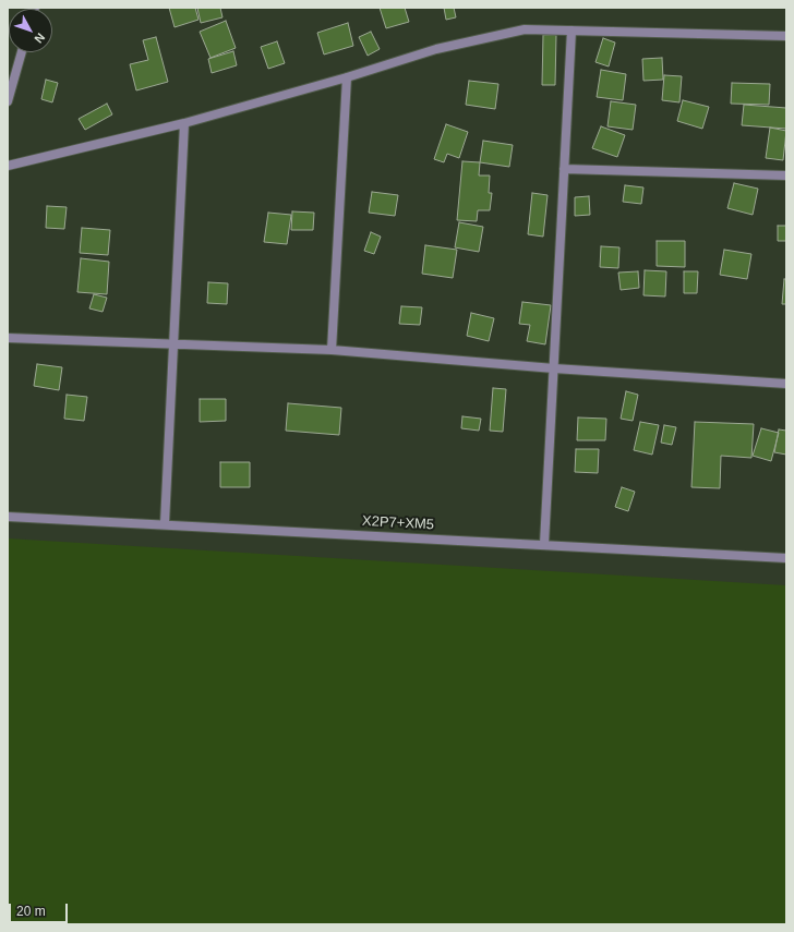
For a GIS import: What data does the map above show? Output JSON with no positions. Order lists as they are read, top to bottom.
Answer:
{
  "streets": {
    "street": ["X2P7+XM5"]
  },
  "scale_bar": "20 m",
  "north": "bottom right"
}
